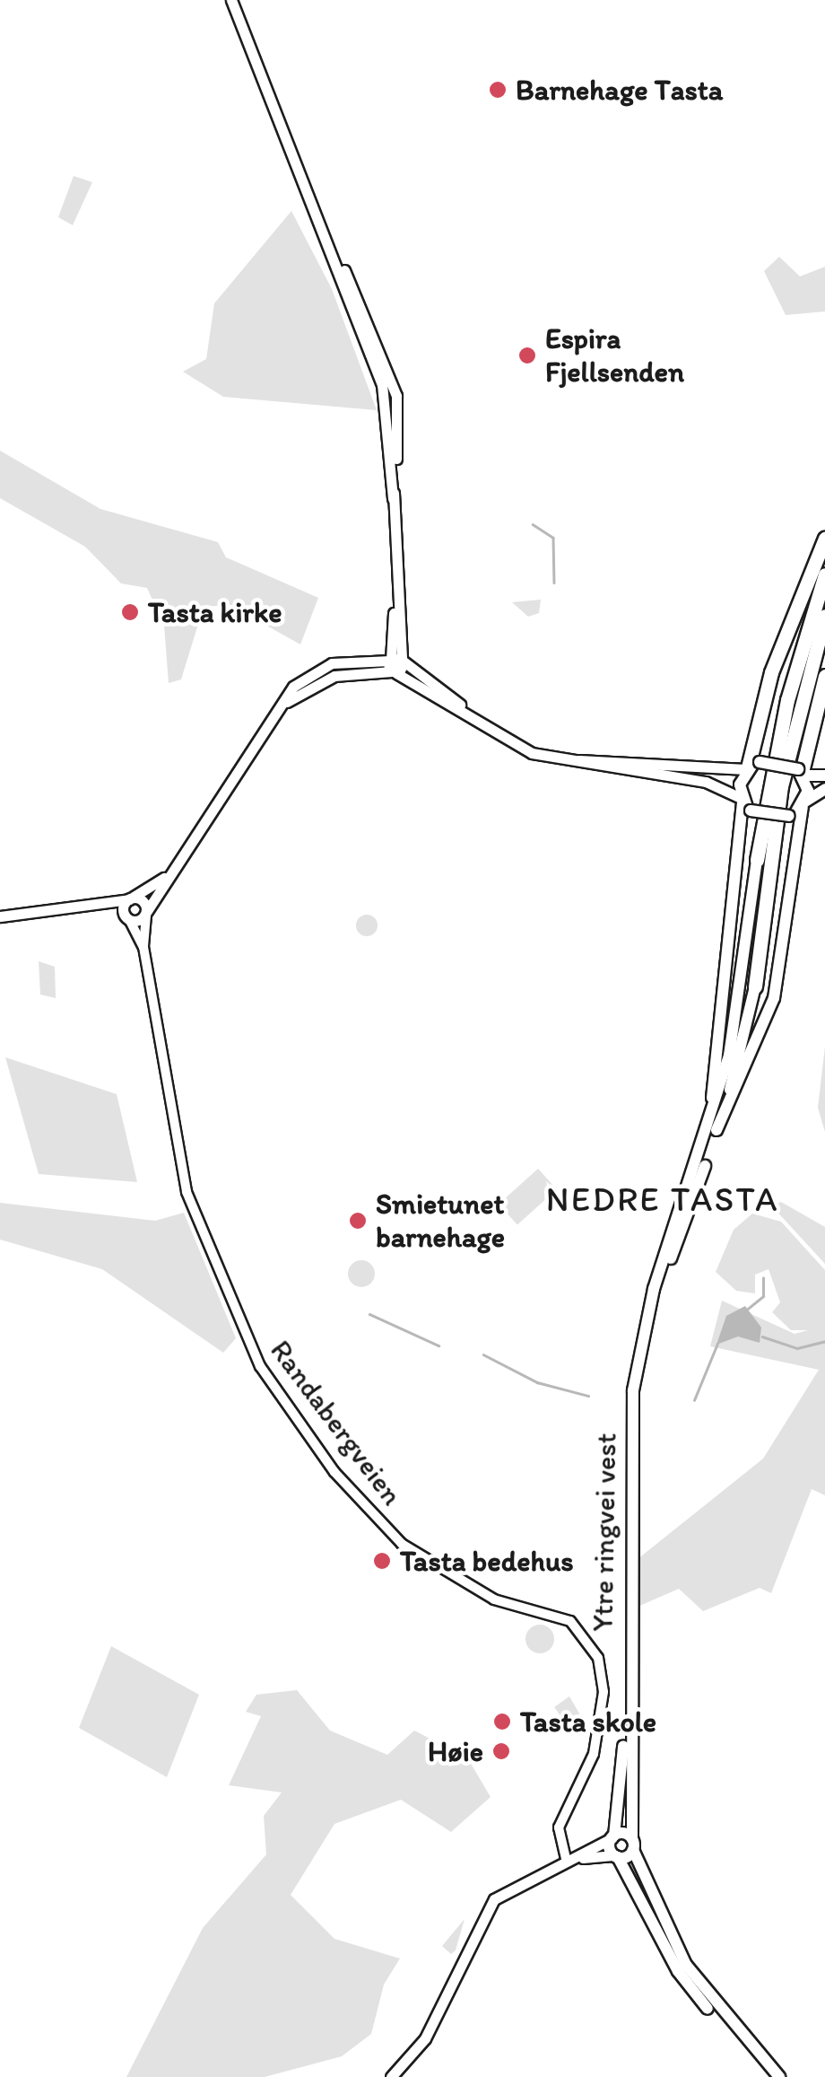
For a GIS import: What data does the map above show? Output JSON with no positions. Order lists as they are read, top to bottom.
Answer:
{
  "streets": {
    "main road": ["Randabergveien", "Ytre ringvei vest"]
  },
  "districts": ["NEDRE TASTA"],
  "places": [
    "Barnehage Tasta",
    "Espira Fjellsenden",
    "Tasta kirke",
    "Smietunet barnehage",
    "Tasta bedehus",
    "Tasta skole",
    "Høie"
  ]
}
